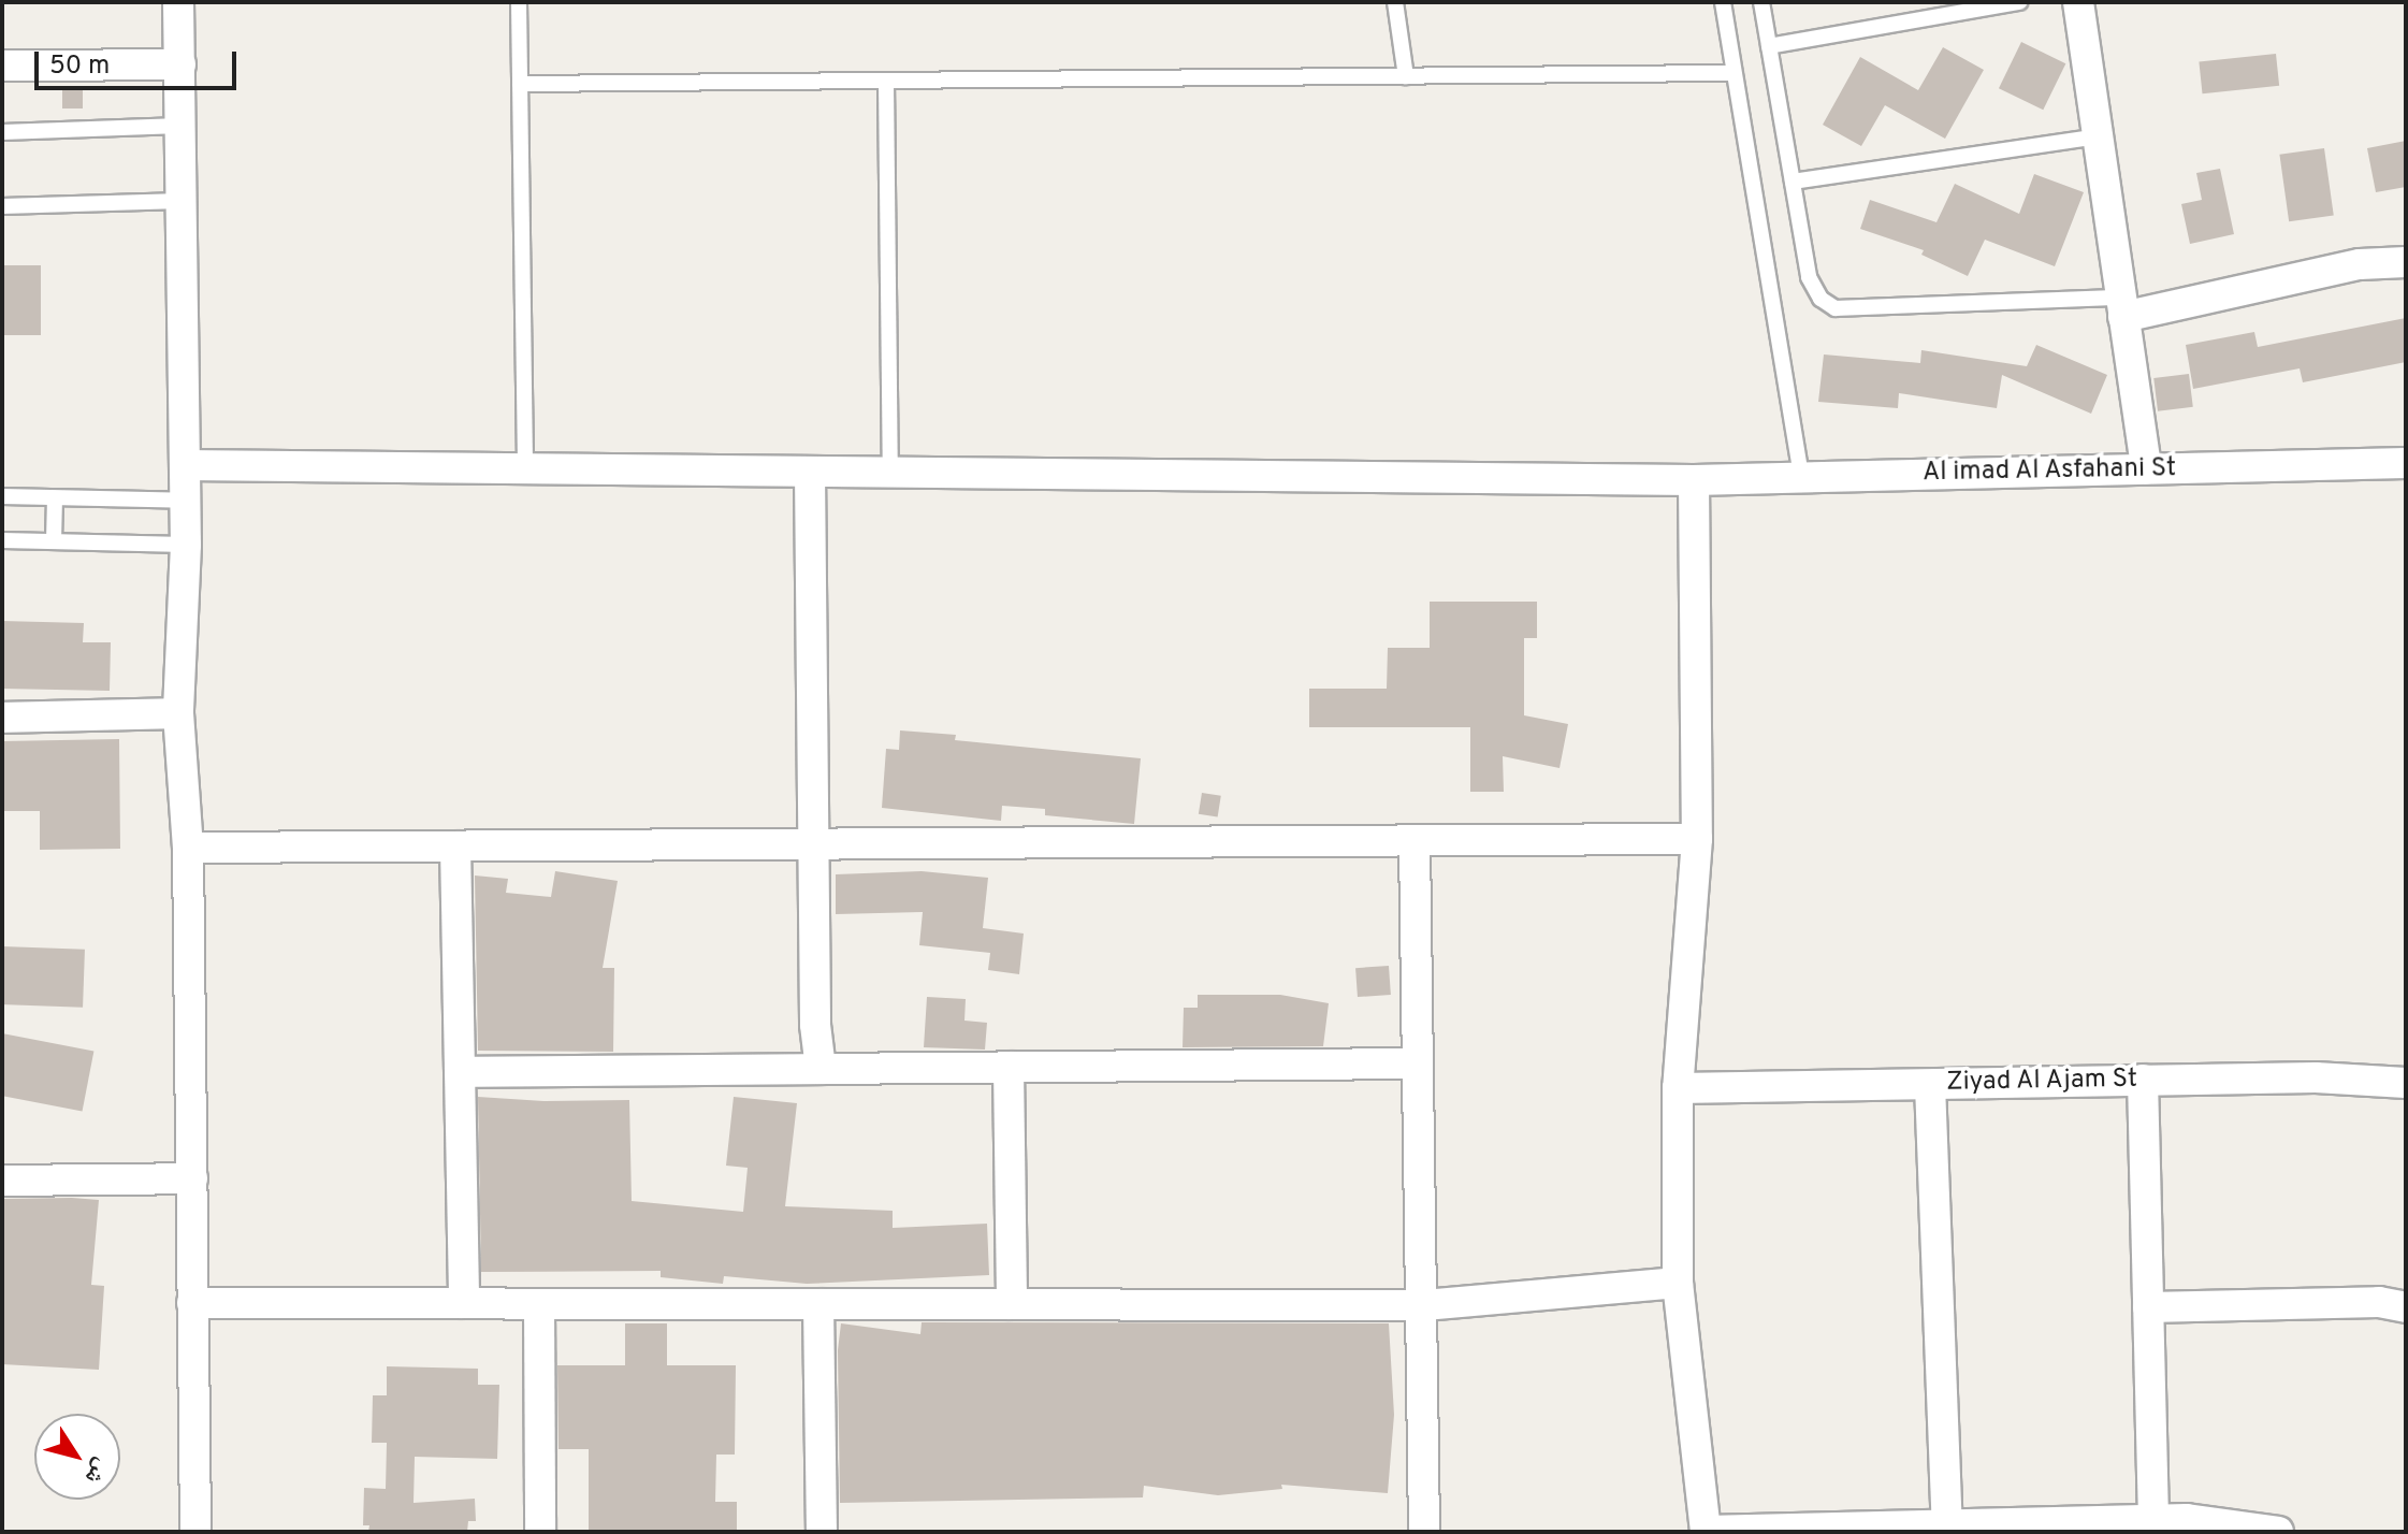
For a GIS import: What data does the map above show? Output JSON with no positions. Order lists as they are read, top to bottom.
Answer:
{
  "streets": {
    "street": ["Al imad Al Asfahani St", "Ziyad Al Ajam St"]
  },
  "scale_bar": "50 m",
  "north": "bottom right"
}
